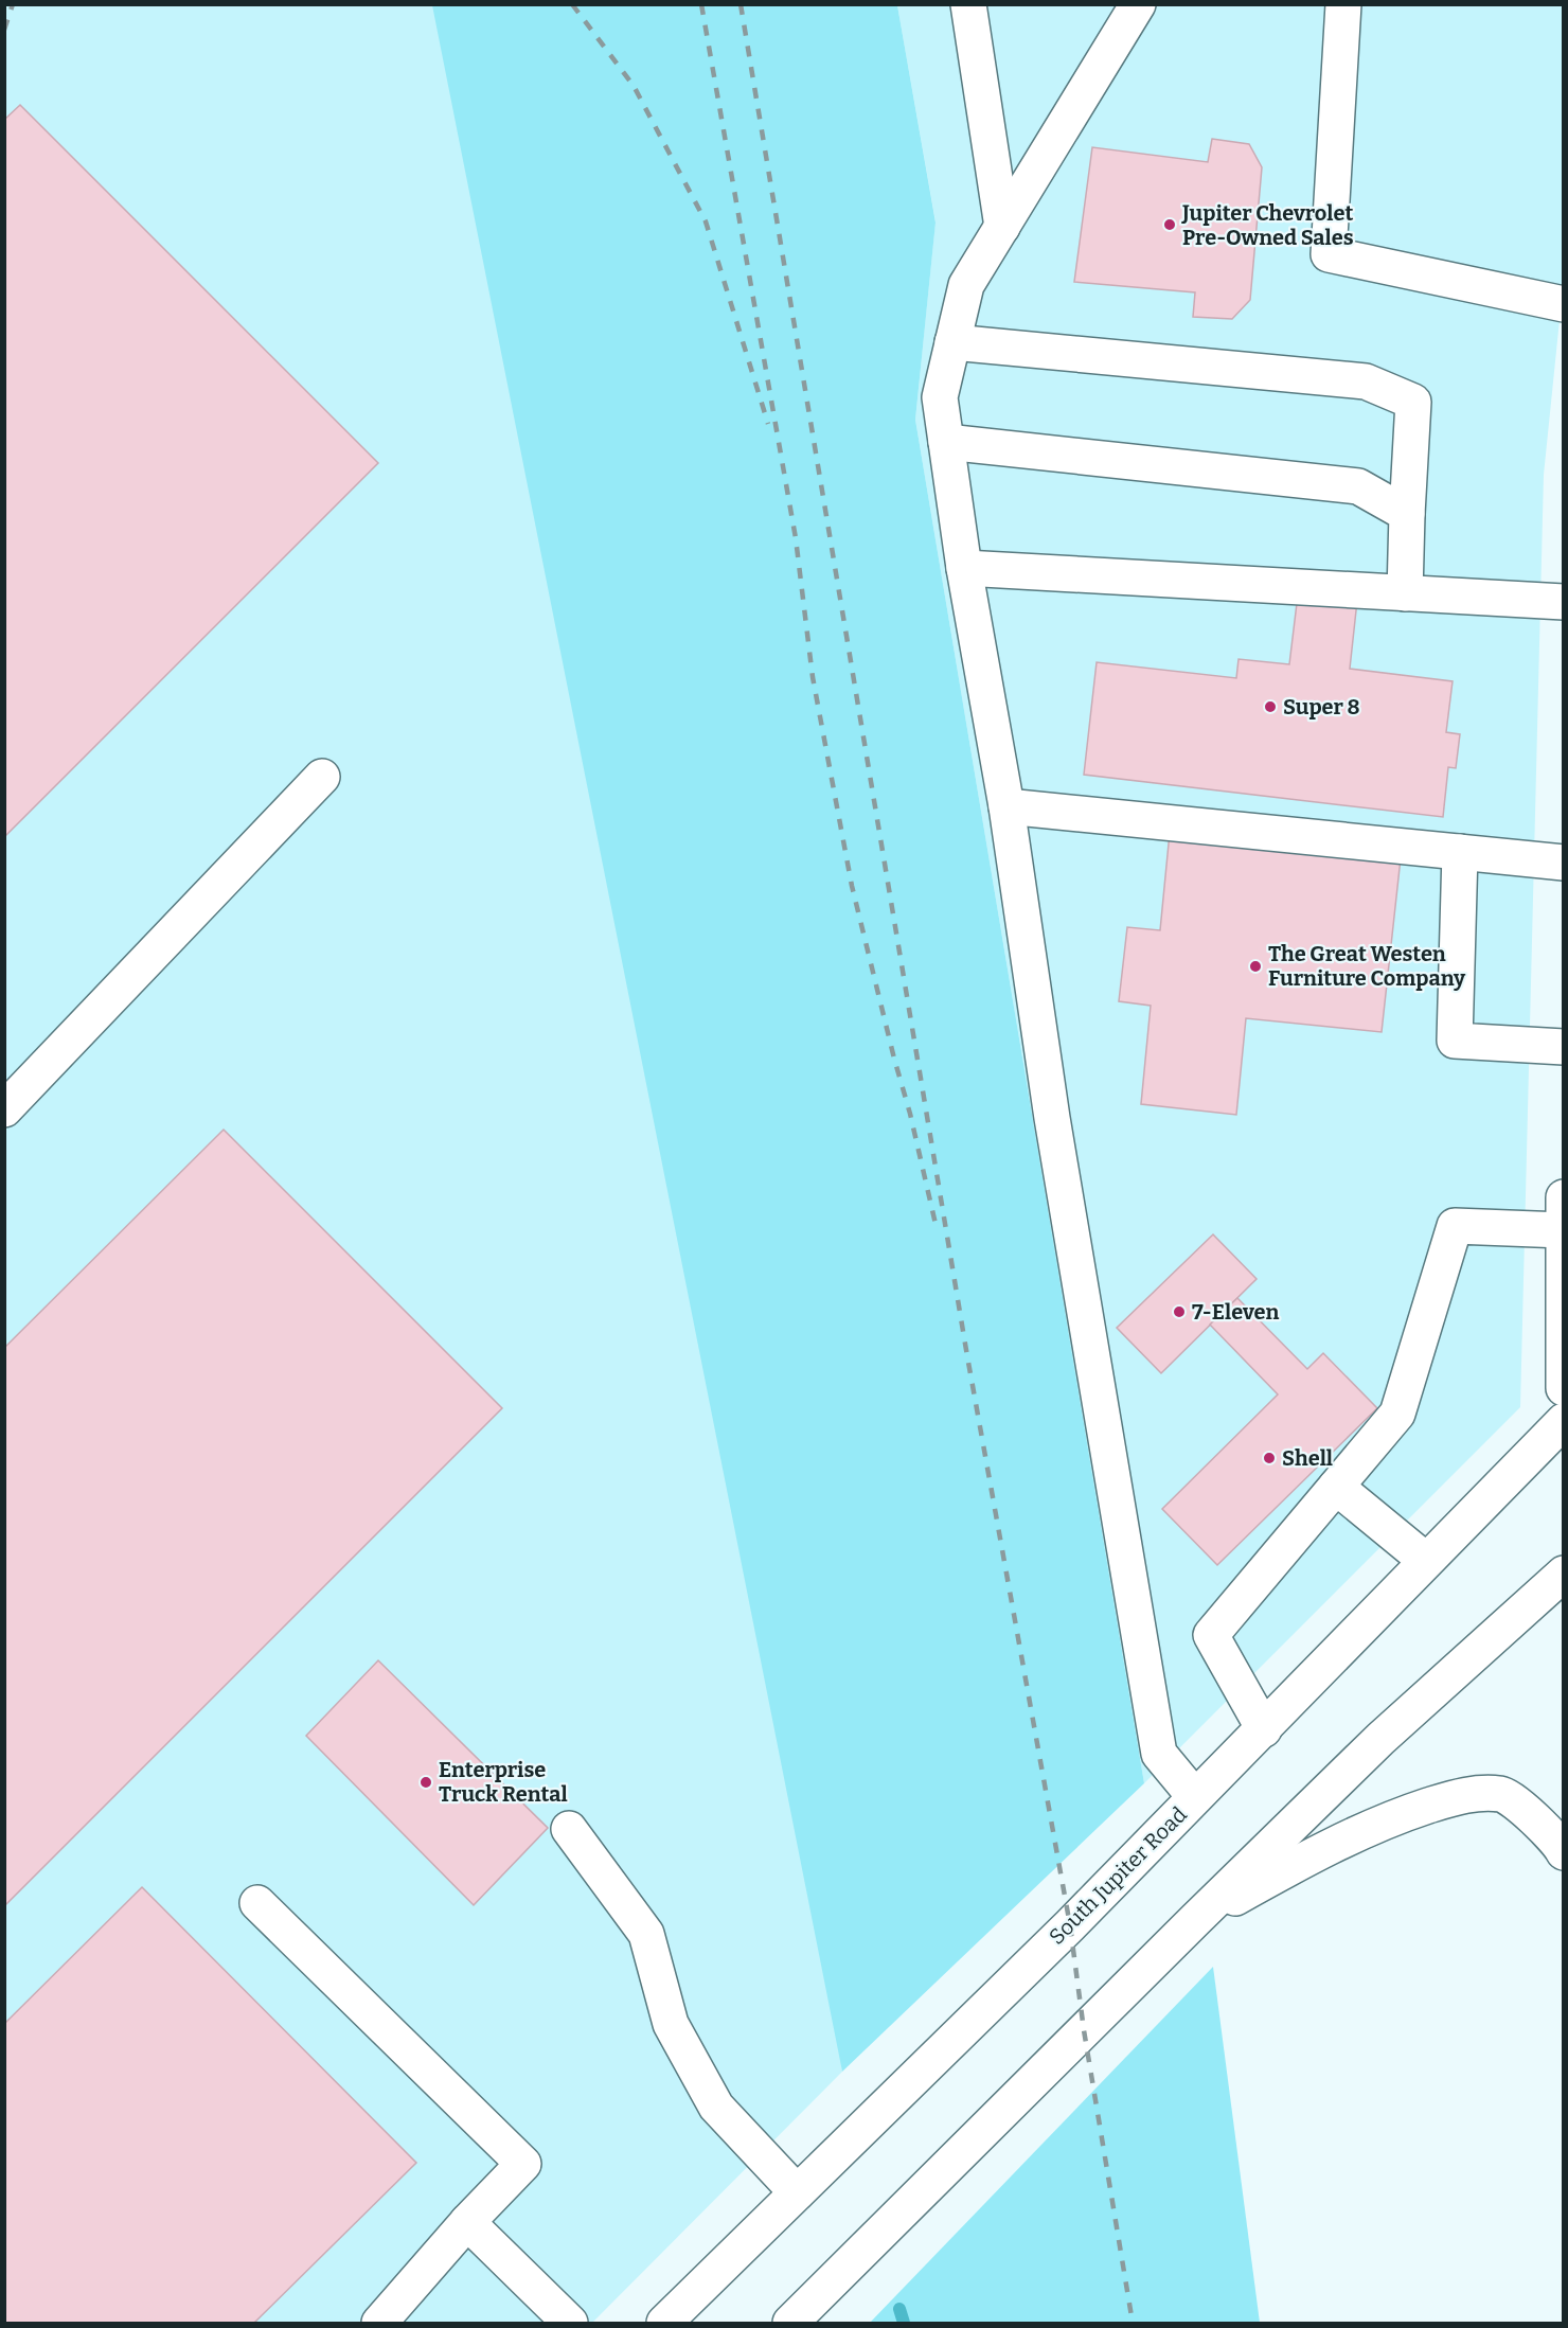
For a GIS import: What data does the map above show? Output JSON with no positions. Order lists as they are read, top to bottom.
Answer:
{
  "streets": {
    "main road": ["South Jupiter Road"]
  },
  "places": [
    "Jupiter Chevrolet Pre-Owned Sales",
    "Super 8",
    "The Great Westen Furniture Company",
    "7-Eleven",
    "Shell",
    "Enterprise Truck Rental"
  ]
}
